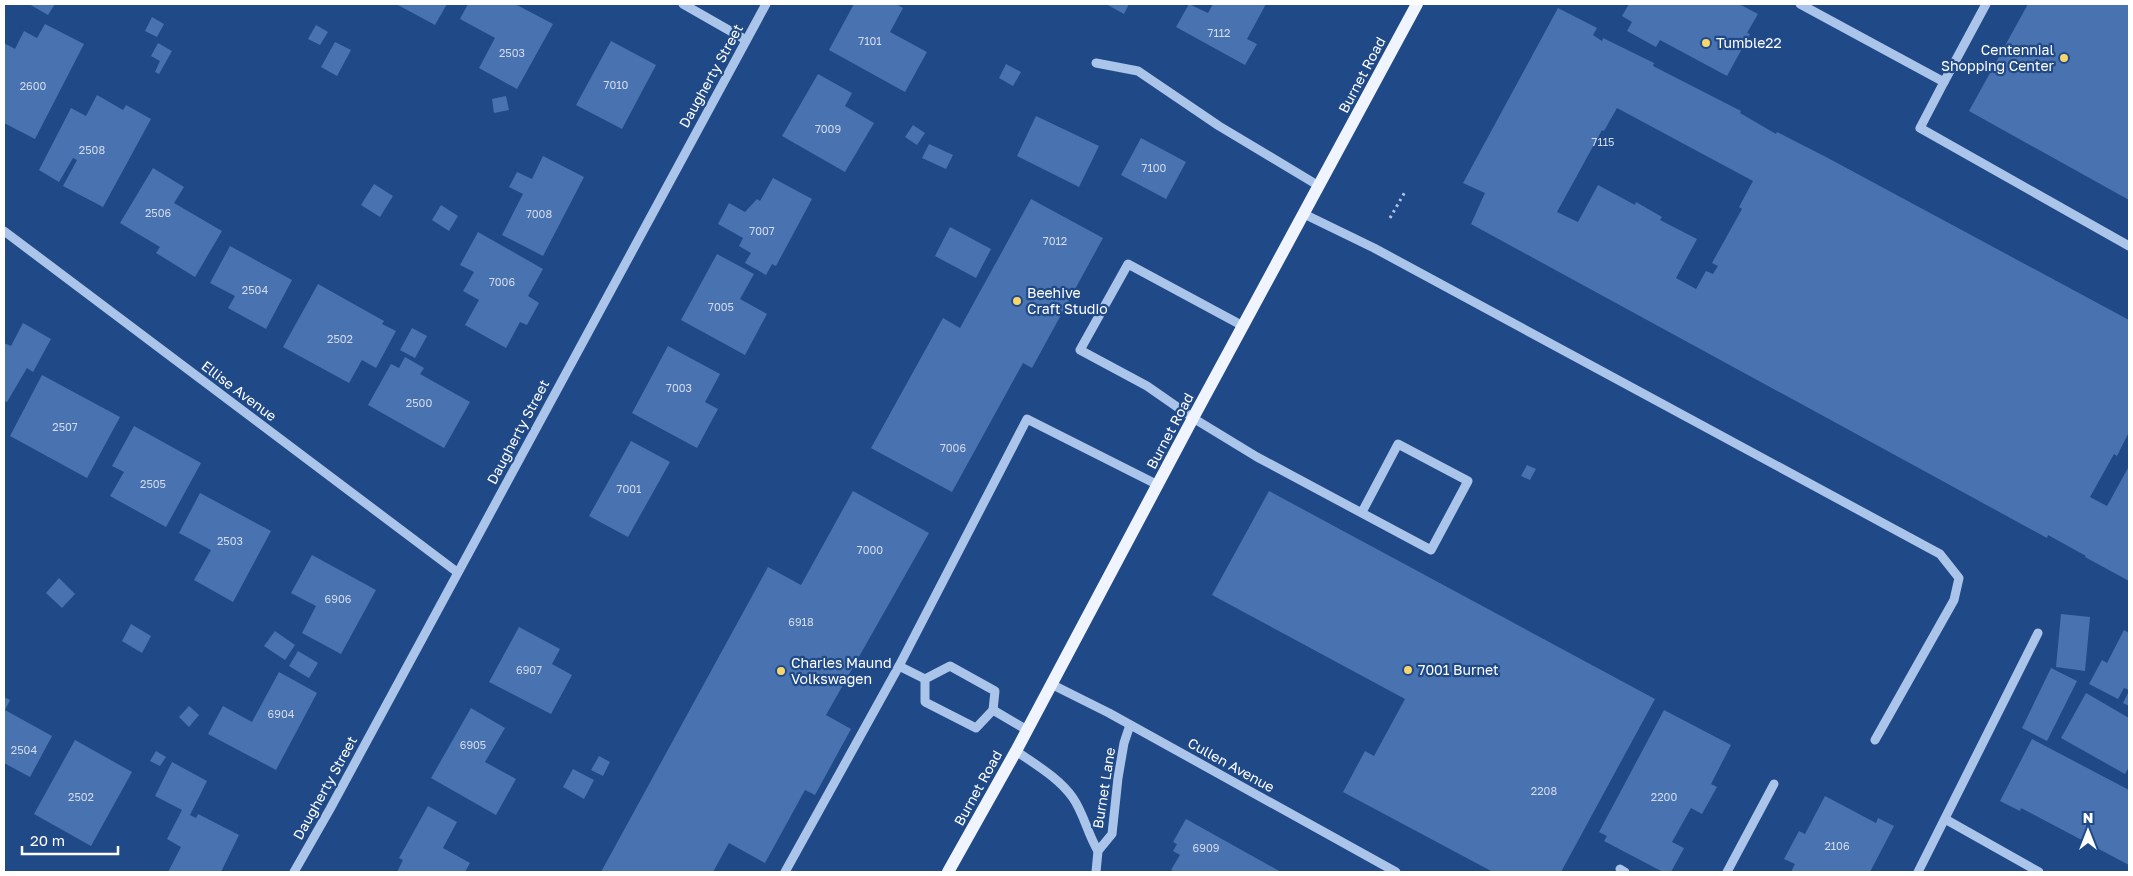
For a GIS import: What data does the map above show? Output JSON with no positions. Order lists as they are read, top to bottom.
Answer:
{
  "streets": {
    "main road": ["Burnet Road"],
    "street": [
      "Daugherty Street",
      "Ellise Avenue",
      "Cullen Avenue",
      "Burnet Lane"
    ]
  },
  "crossings": [
    ["Burnet Road", "Cullen Avenue"],
    ["Burnet Road", "Burnet Lane"],
    ["Daugherty Street", "Ellise Avenue"],
    ["Cullen Avenue", "Burnet Lane"]
  ],
  "places": [
    "Tumble22",
    "Centennial Shopping Center",
    "Beehive Craft Studio",
    "7001 Burnet",
    "Charles Maund Volkswagen"
  ],
  "house_numbers": [
    "7112",
    "7101",
    "2503",
    "7010",
    "2600",
    "7009",
    "7115",
    "2508",
    "7100",
    "2506",
    "7008",
    "7007",
    "7012",
    "7006",
    "2504",
    "7005",
    "2502",
    "7003",
    "2500",
    "2507",
    "7006",
    "2505",
    "7001",
    "2503",
    "7000",
    "6906",
    "6918",
    "6907",
    "6904",
    "6905",
    "2504",
    "2208",
    "2502",
    "2200",
    "2106",
    "6909"
  ],
  "scale_bar": "20 m",
  "north": "top"
}
